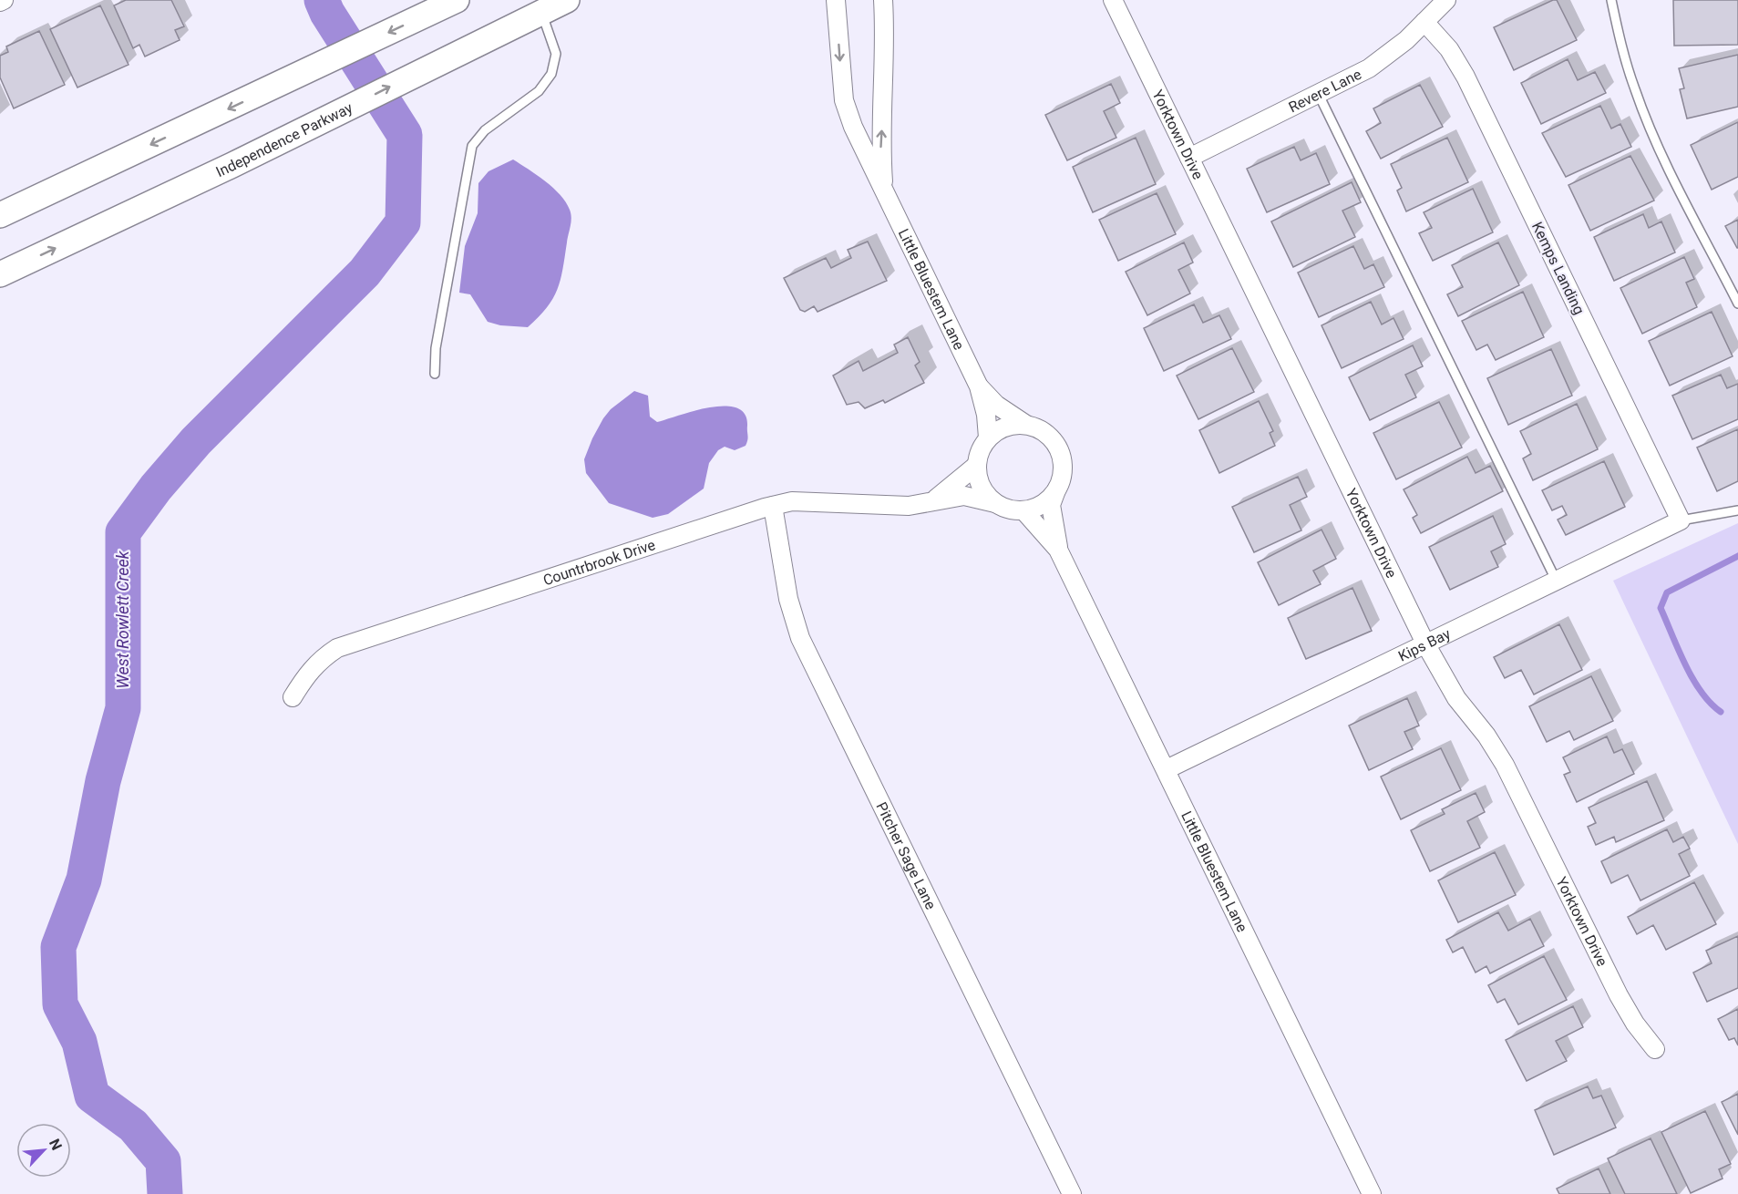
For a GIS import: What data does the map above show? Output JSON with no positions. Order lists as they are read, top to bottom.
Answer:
{
  "streets": {
    "main road": ["Independence Parkway"],
    "street": [
      "Revere Lane",
      "Yorktown Drive",
      "Kemps Landing",
      "Little Bluestem Lane",
      "Countrbrook Drive",
      "Kips Bay",
      "Pitcher Sage Lane"
    ]
  },
  "crossings": [
    ["Revere Lane", "Yorktown Drive"],
    ["Revere Lane", "Kemps Landing"],
    ["Yorktown Drive", "Kips Bay"],
    ["Kemps Landing", "Kips Bay"],
    ["Little Bluestem Lane", "Countrbrook Drive"],
    ["Little Bluestem Lane", "Kips Bay"],
    ["Countrbrook Drive", "Pitcher Sage Lane"]
  ],
  "water": ["West Rowlett Creek"],
  "north": "top right"
}
